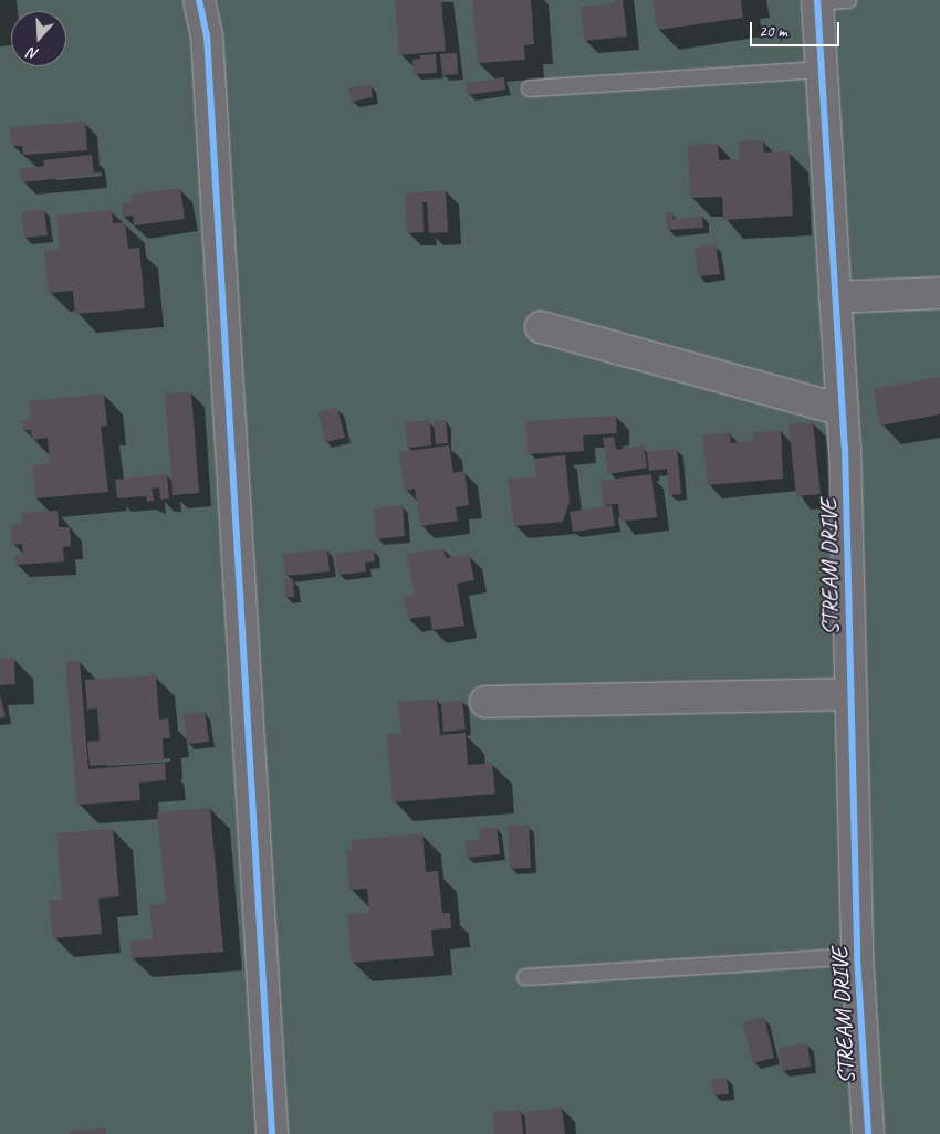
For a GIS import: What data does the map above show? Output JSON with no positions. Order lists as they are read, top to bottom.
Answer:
{
  "streets": {
    "street": ["STREAM DRIVE"]
  },
  "scale_bar": "20 m",
  "north": "bottom"
}
